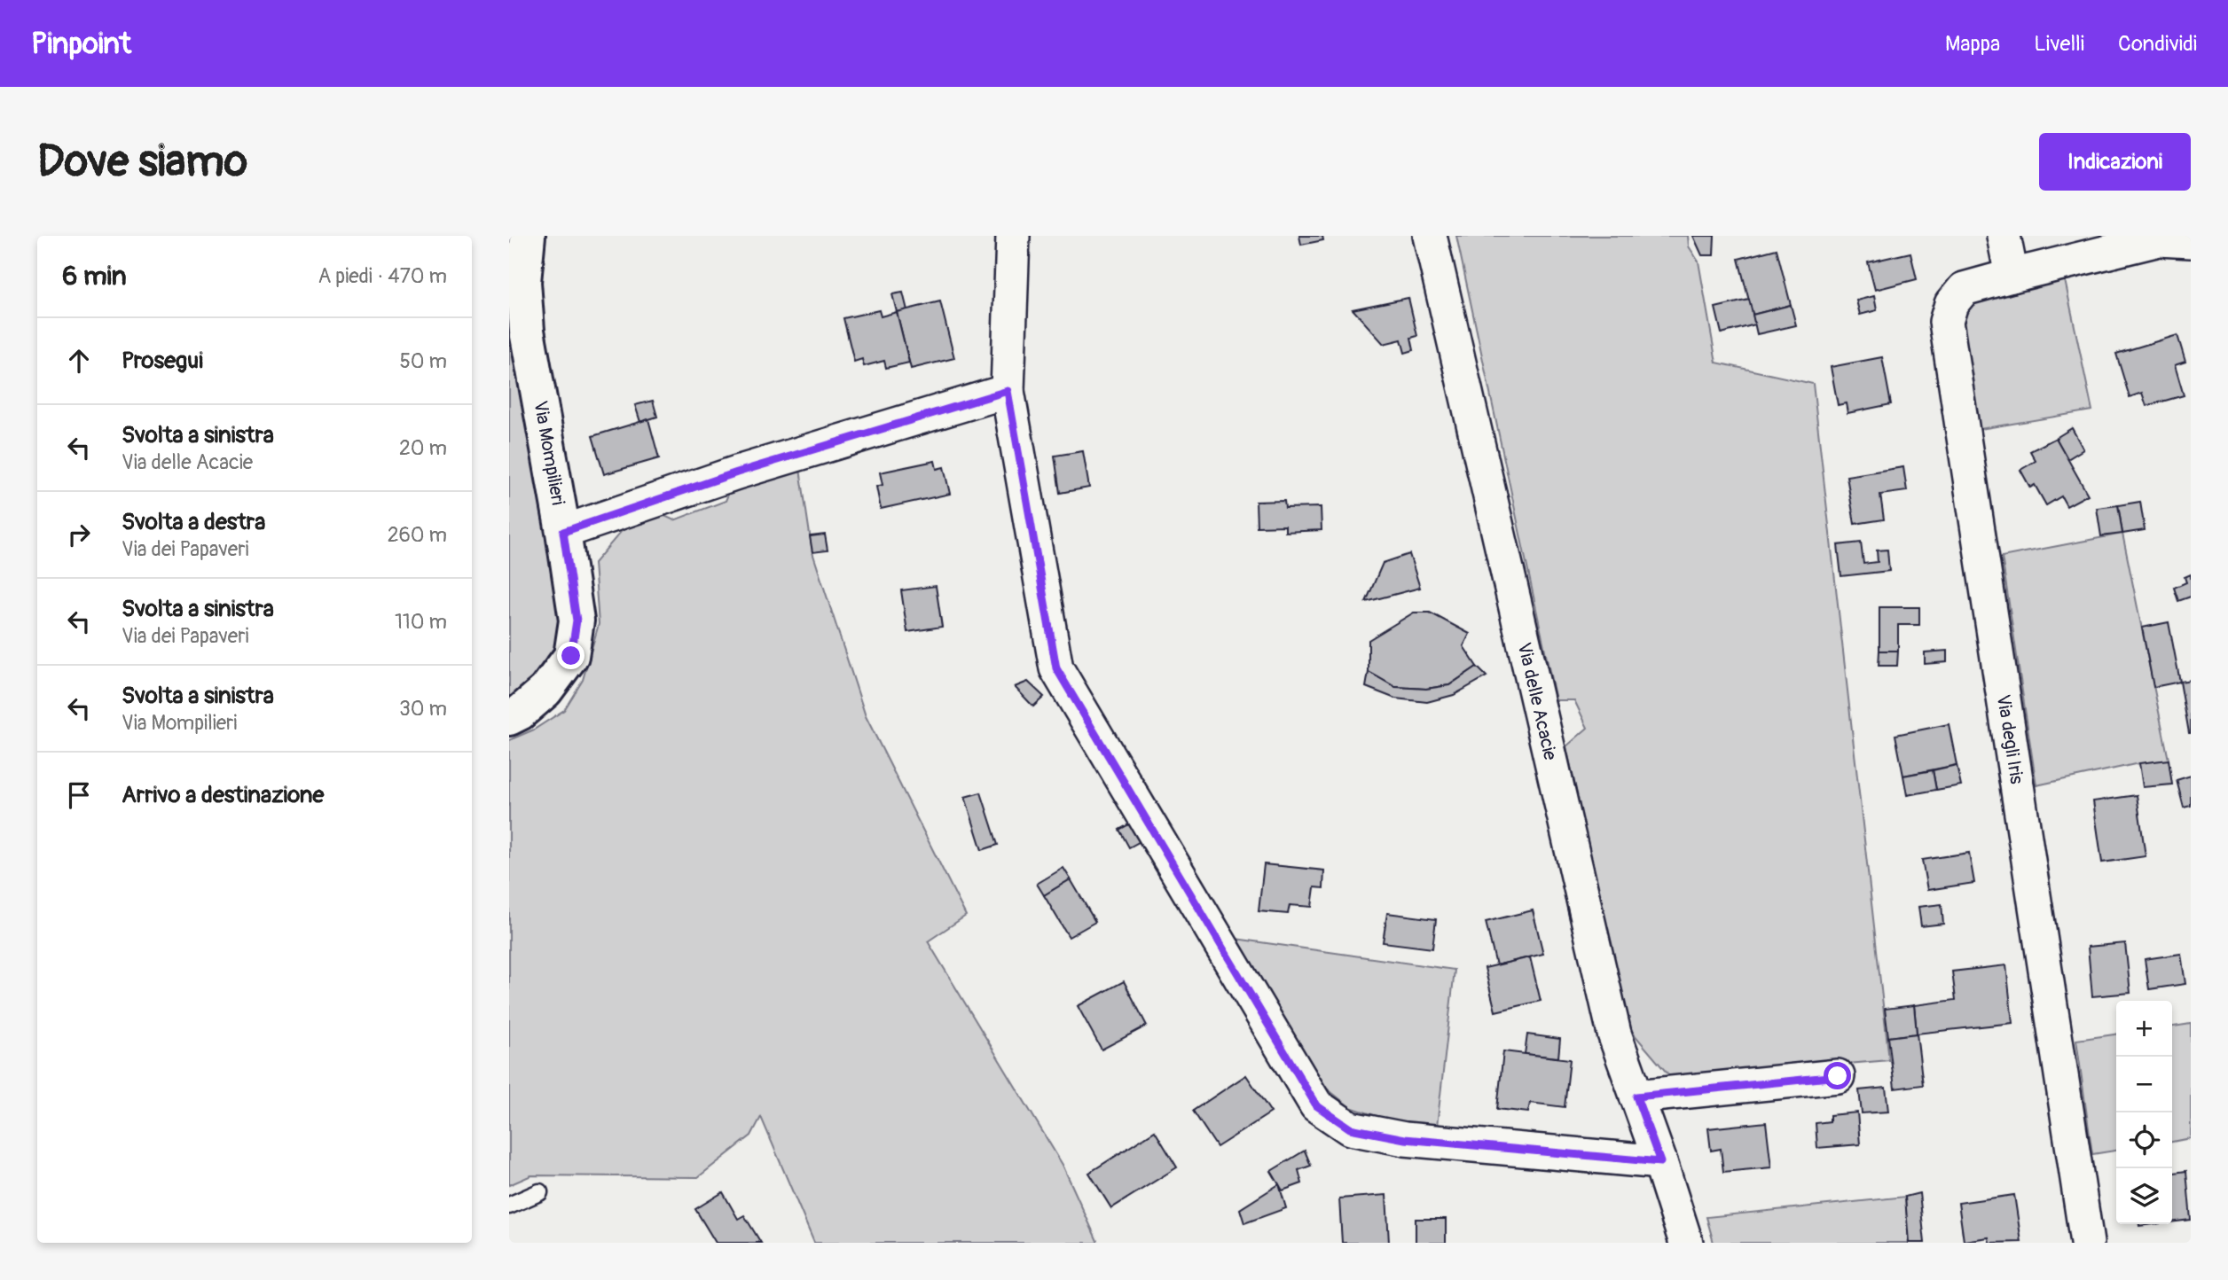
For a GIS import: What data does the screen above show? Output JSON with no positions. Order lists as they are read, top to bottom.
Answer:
{
  "streets": {
    "street": ["Via Mompilieri", "Via delle Acacie", "Via degli Iris"]
  },
  "page": {
    "header": "Pinpoint",
    "nav": ["Mappa", "Livelli", "Condividi"],
    "buttons": "Indicazioni",
    "title": "Dove siamo",
    "heading": ["6 min", "A piedi · 470 m"],
    "list": [
      ["Prosegui", "50 m"],
      ["Svolta a sinistra", "Via delle Acacie", "20 m"],
      ["Svolta a destra", "Via dei Papaveri", "260 m"],
      ["Svolta a sinistra", "Via dei Papaveri", "110 m"],
      ["Svolta a sinistra", "Via Mompilieri", "30 m"],
      "Arrivo a destinazione"
    ],
    "map_buttons": ["+", "−"]
  }
}
